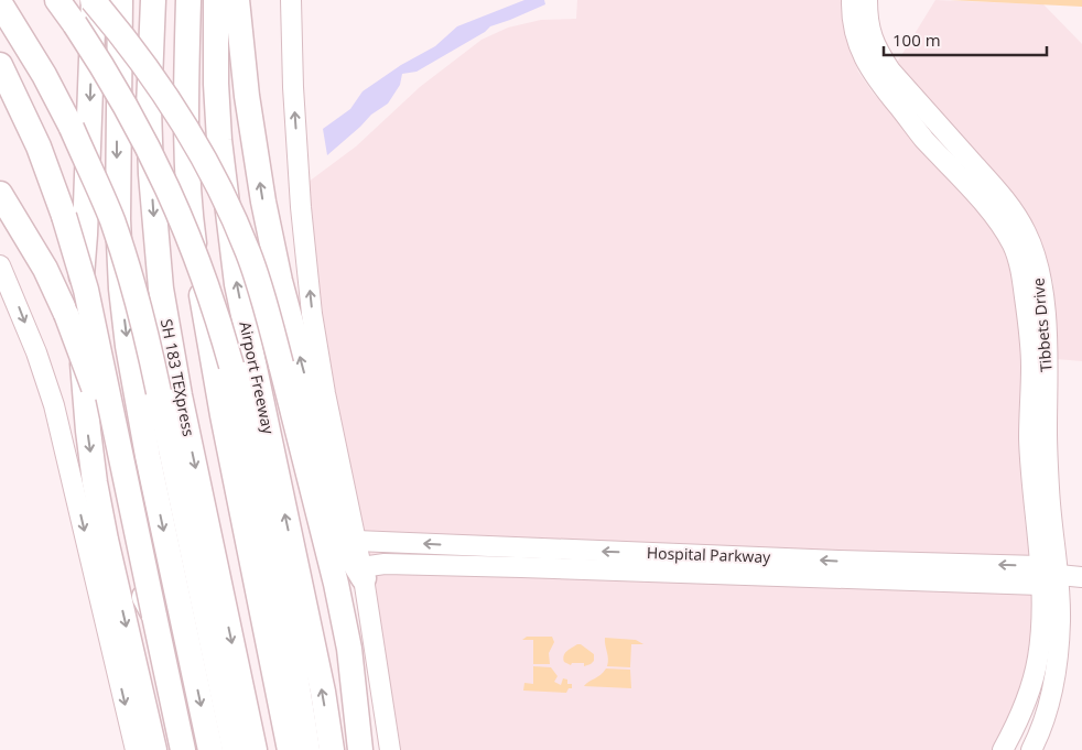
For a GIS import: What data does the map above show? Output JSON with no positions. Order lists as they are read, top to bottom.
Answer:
{
  "streets": {
    "highway": ["SH 183 TEXpress", "Airport Freeway"],
    "street": ["Tibbets Drive", "Hospital Parkway"]
  },
  "crossings": [
    ["Tibbets Drive", "Hospital Parkway"]
  ],
  "scale_bar": "100 m"
}
